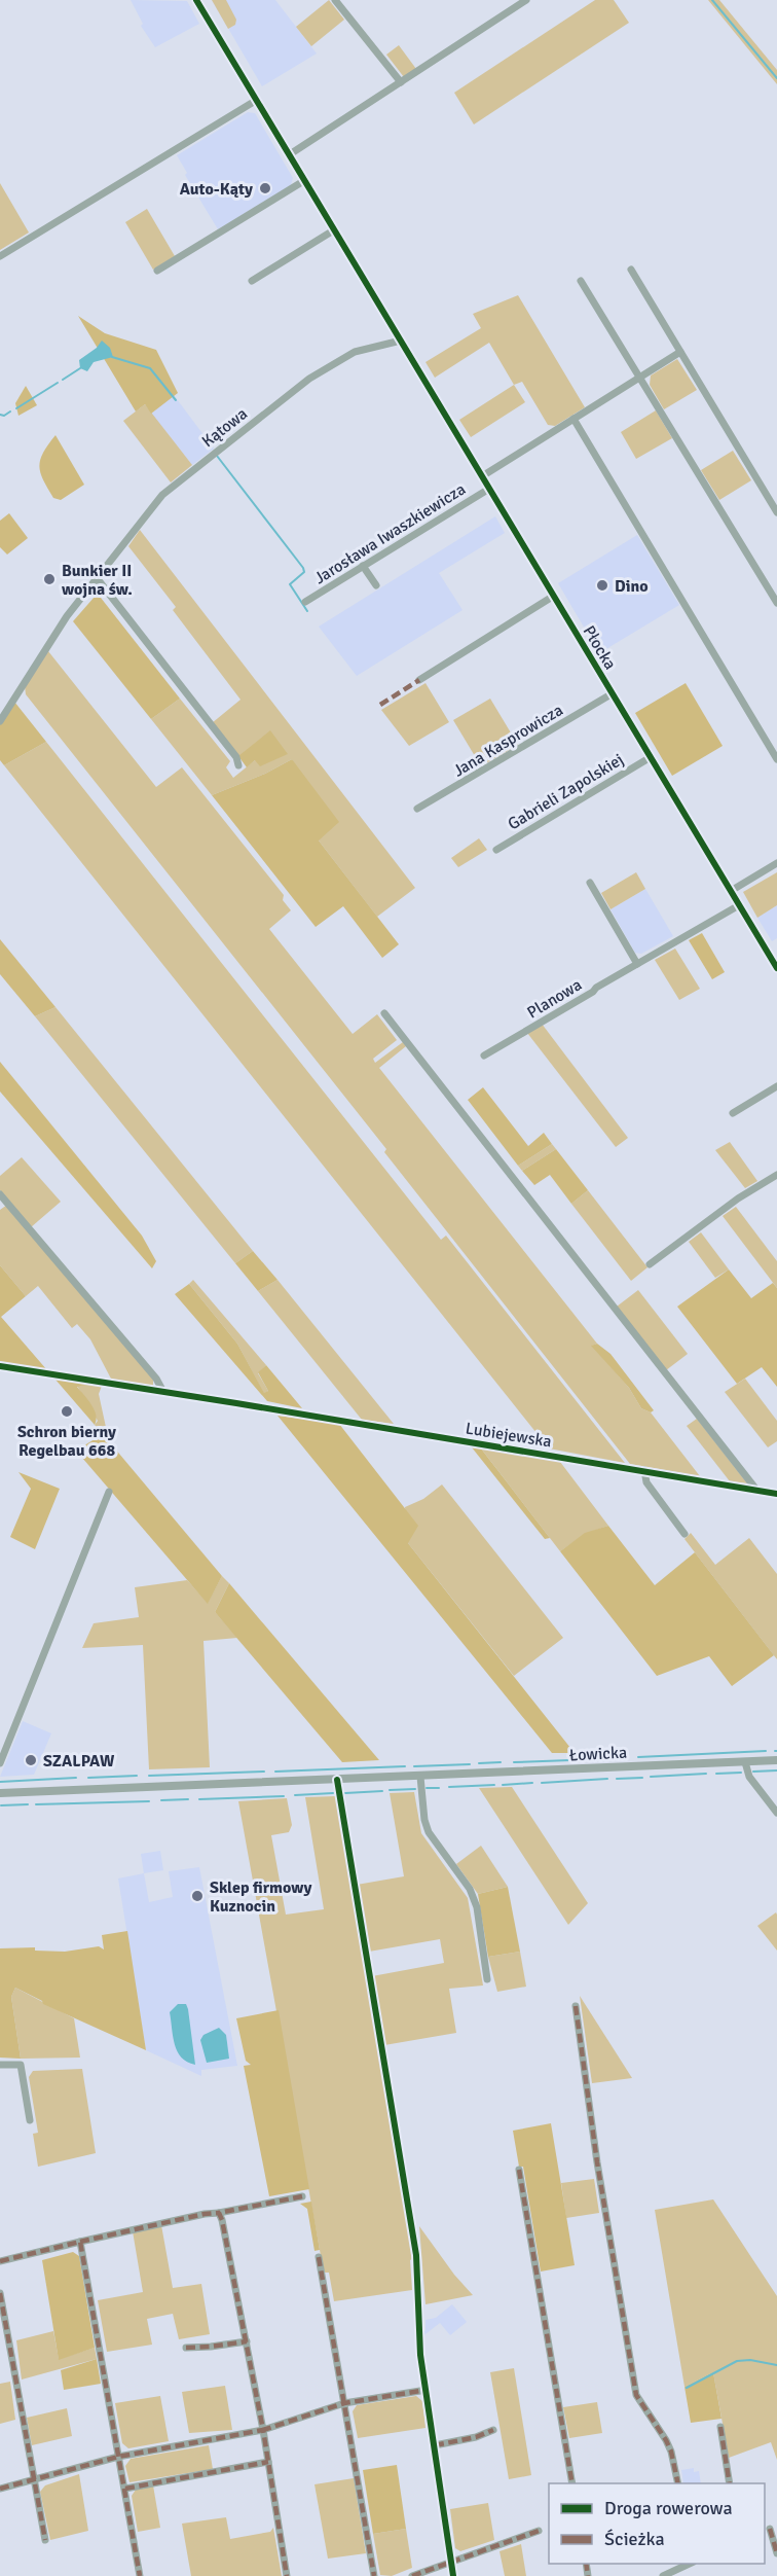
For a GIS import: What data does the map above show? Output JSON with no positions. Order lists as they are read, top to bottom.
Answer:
{
  "streets": {
    "street": [
      "Kątowa",
      "Jarosława Iwaszkiewicza",
      "Płocka",
      "Jana Kasprowicza",
      "Gabrieli Zapolskiej",
      "Planowa",
      "Lubiejewska",
      "Łowicka"
    ]
  },
  "crossings": [
    ["Kątowa", "Płocka"],
    ["Jarosława Iwaszkiewicza", "Płocka"],
    ["Płocka", "Jana Kasprowicza"],
    ["Płocka", "Gabrieli Zapolskiej"],
    ["Płocka", "Planowa"]
  ],
  "places": [
    "Auto-Kąty",
    "Bunkier II wojna św.",
    "Dino",
    "Schron bierny Regelbau 668",
    "SZALPAW",
    "Sklep firmowy Kuznocin"
  ],
  "legend": ["Droga rowerowa", "Ścieżka"]
}
